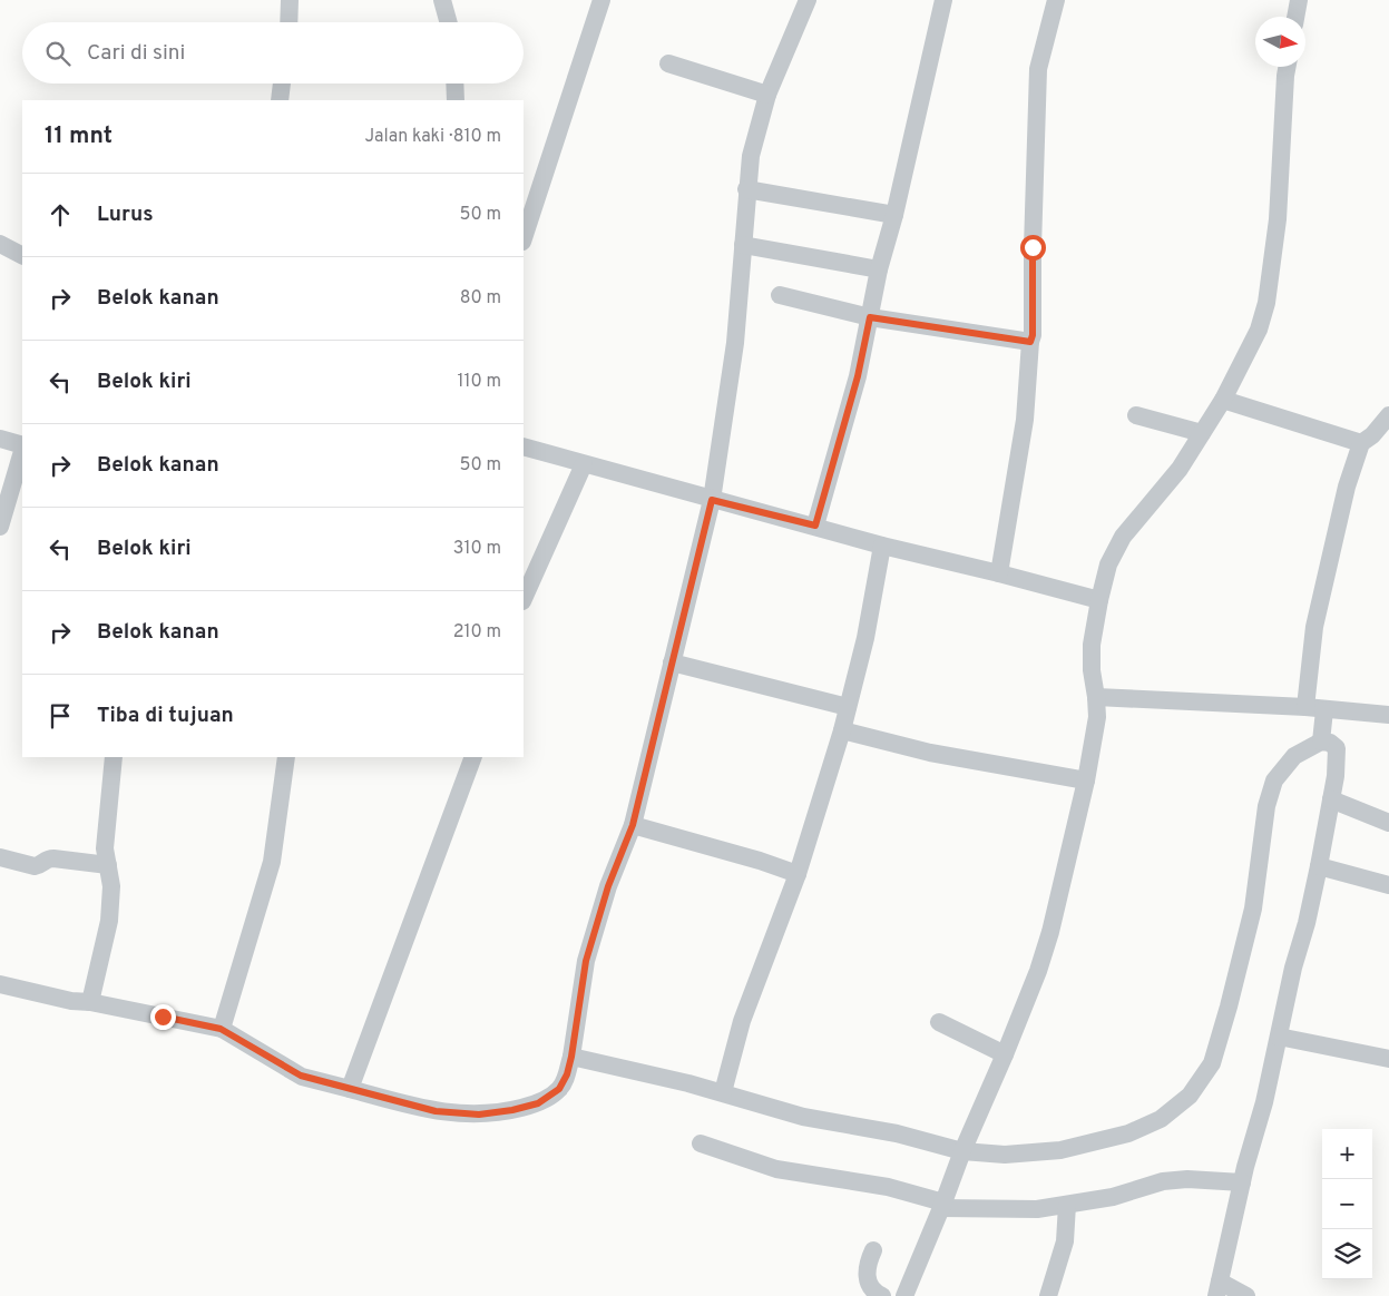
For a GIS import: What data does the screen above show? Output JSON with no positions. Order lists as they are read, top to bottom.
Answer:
{
  "north": "right",
  "page": {
    "search": "Cari di sini",
    "heading": ["11 mnt", "Jalan kaki · 810 m"],
    "list": [
      ["Lurus", "50 m"],
      ["Belok kanan", "80 m"],
      ["Belok kiri", "110 m"],
      ["Belok kanan", "50 m"],
      ["Belok kiri", "310 m"],
      ["Belok kanan", "210 m"],
      "Tiba di tujuan"
    ],
    "map_buttons": ["+", "−"]
  }
}
